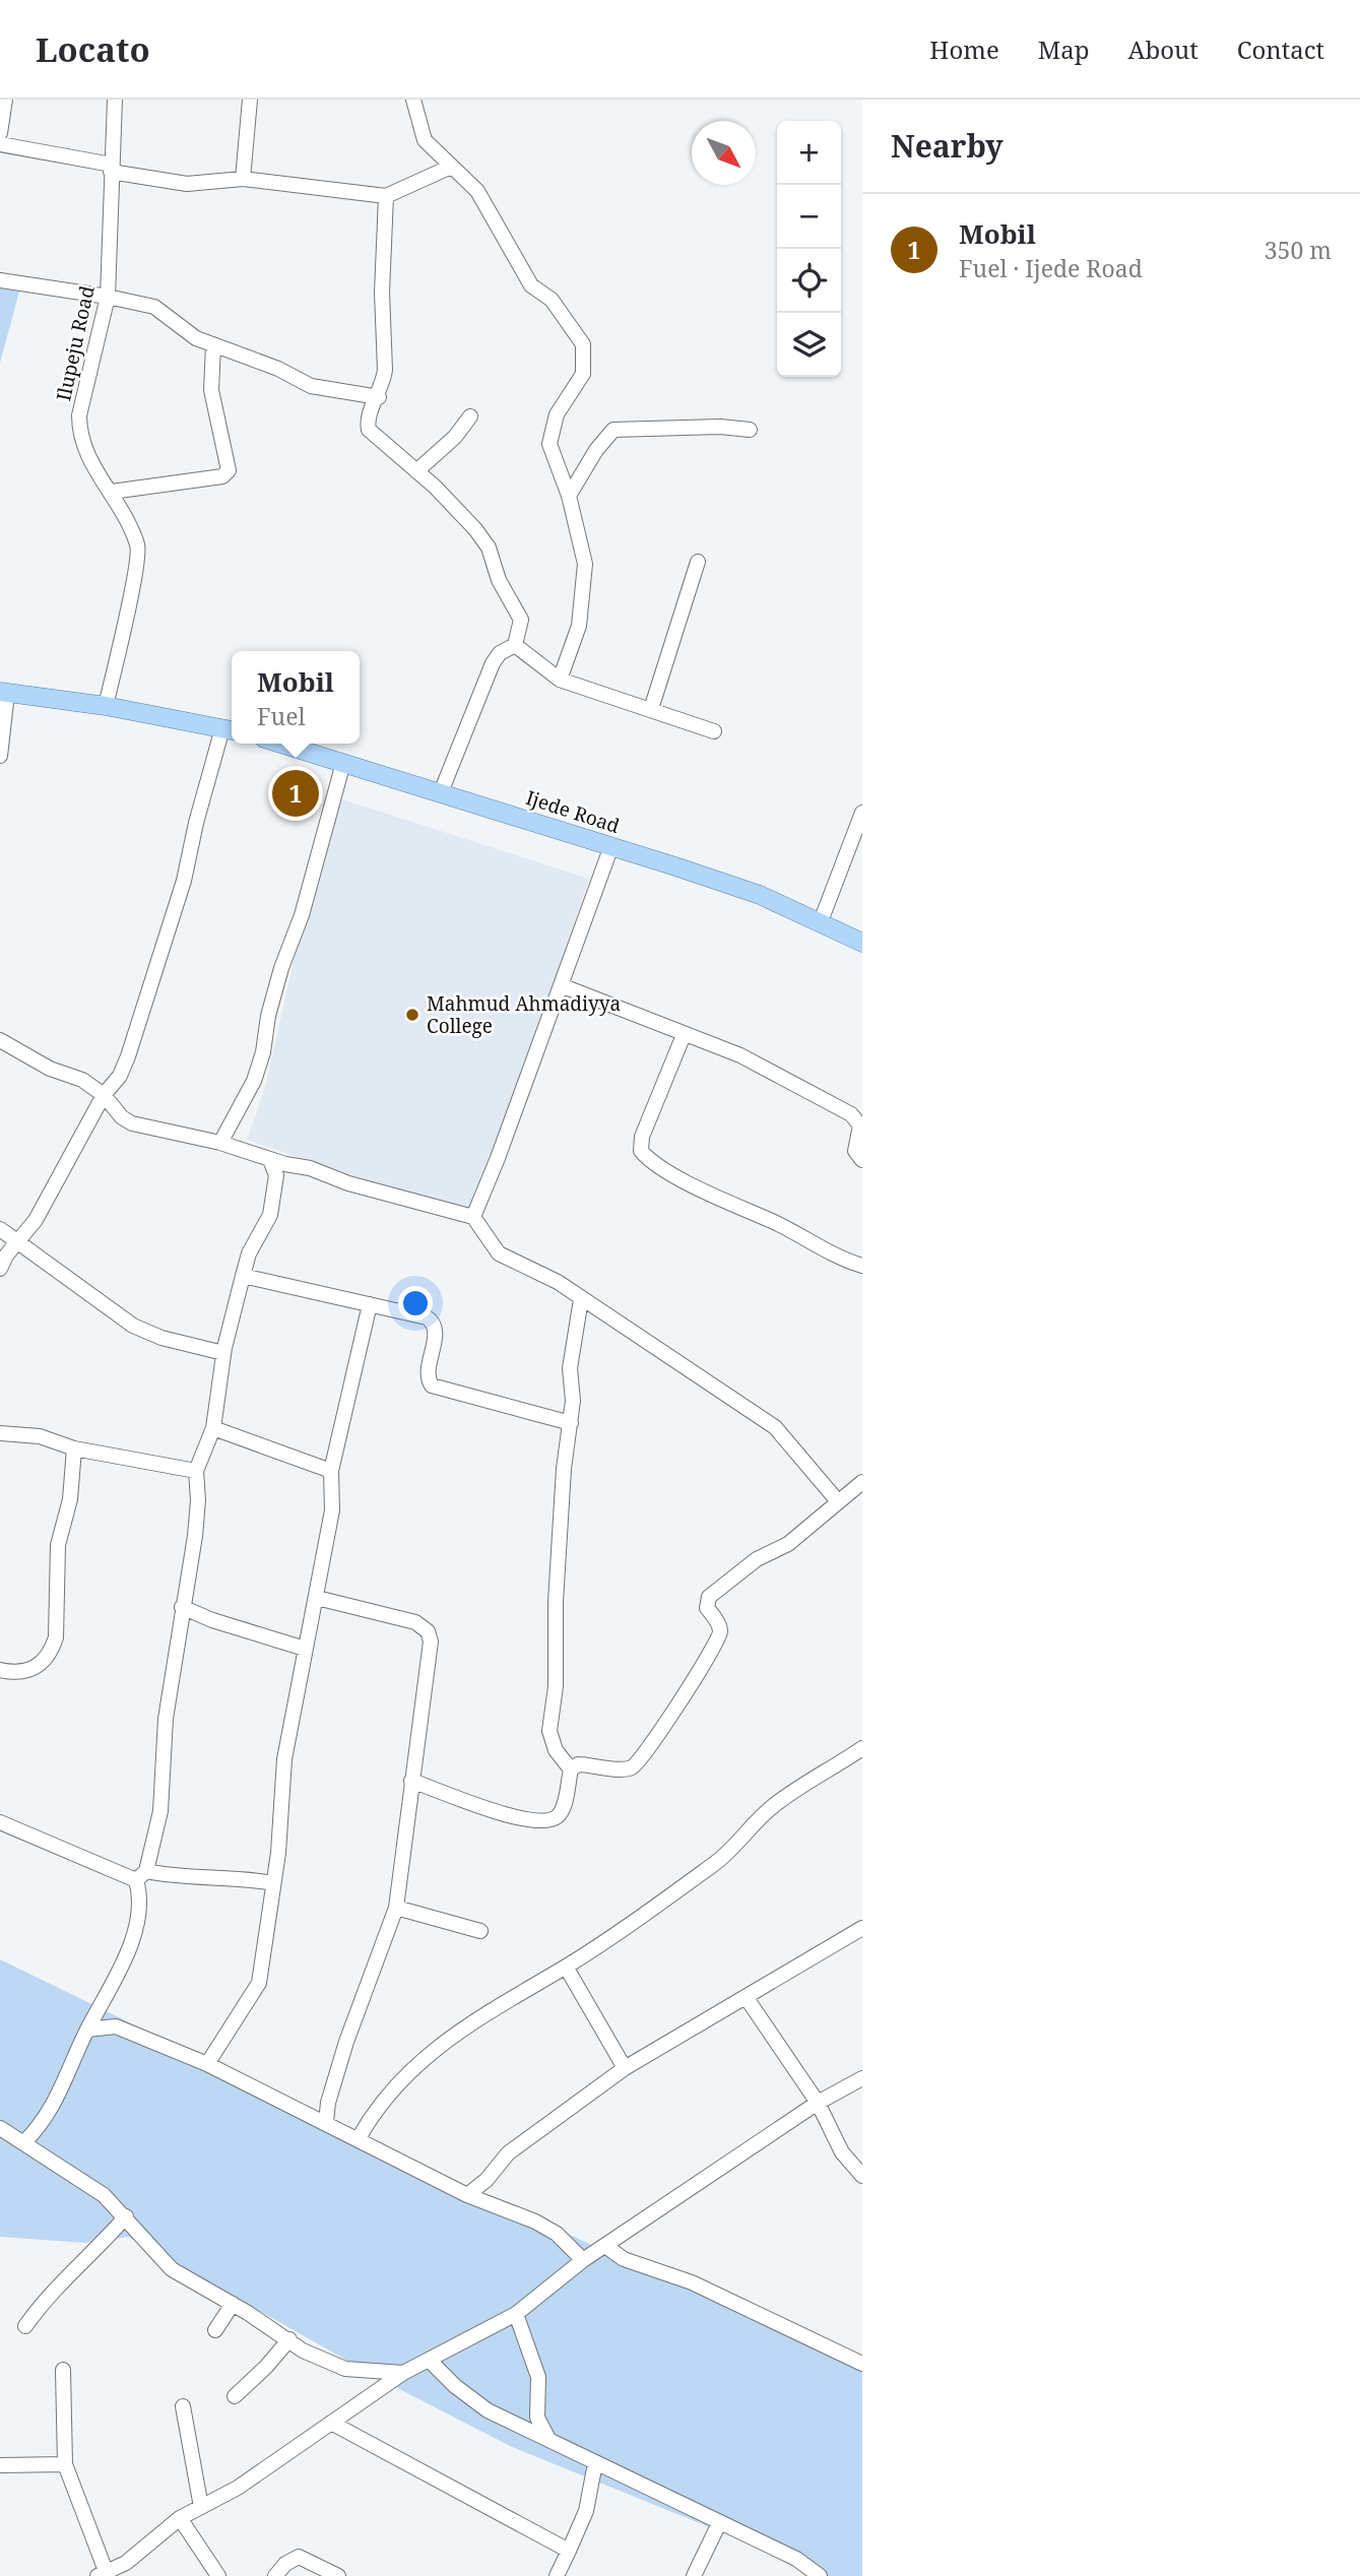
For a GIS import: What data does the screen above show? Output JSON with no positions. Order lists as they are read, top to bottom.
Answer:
{
  "streets": {
    "main road": ["Ijede Road"],
    "street": ["Ilupeju Road"]
  },
  "places": ["Mahmud Ahmadiyya College"],
  "north": "bottom right",
  "page": {
    "header": "Locato",
    "nav": [
      "Home",
      "Map",
      "About",
      "Contact"
    ],
    "heading": "Nearby",
    "map_buttons": ["+", "−"],
    "list": [
      {
        "mark": "1",
        "name": "Mobil",
        "note": "Fuel · Ijede Road",
        "value": "350 m"
      }
    ],
    "popup": ["Mobil", "Fuel"],
    "pins": "1"
  }
}
